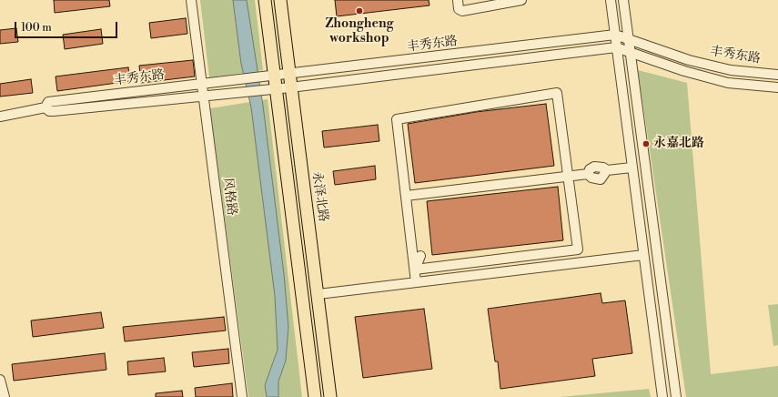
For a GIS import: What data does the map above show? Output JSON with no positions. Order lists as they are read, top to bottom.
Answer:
{
  "streets": {
    "main road": ["永泽北路"],
    "street": ["丰秀东路", "风格路"]
  },
  "crossings": [
    ["丰秀东路", "风格路"],
    ["丰秀东路", "永泽北路"]
  ],
  "places": ["Zhongheng workshop", "永嘉北路"],
  "scale_bar": "100 m"
}
